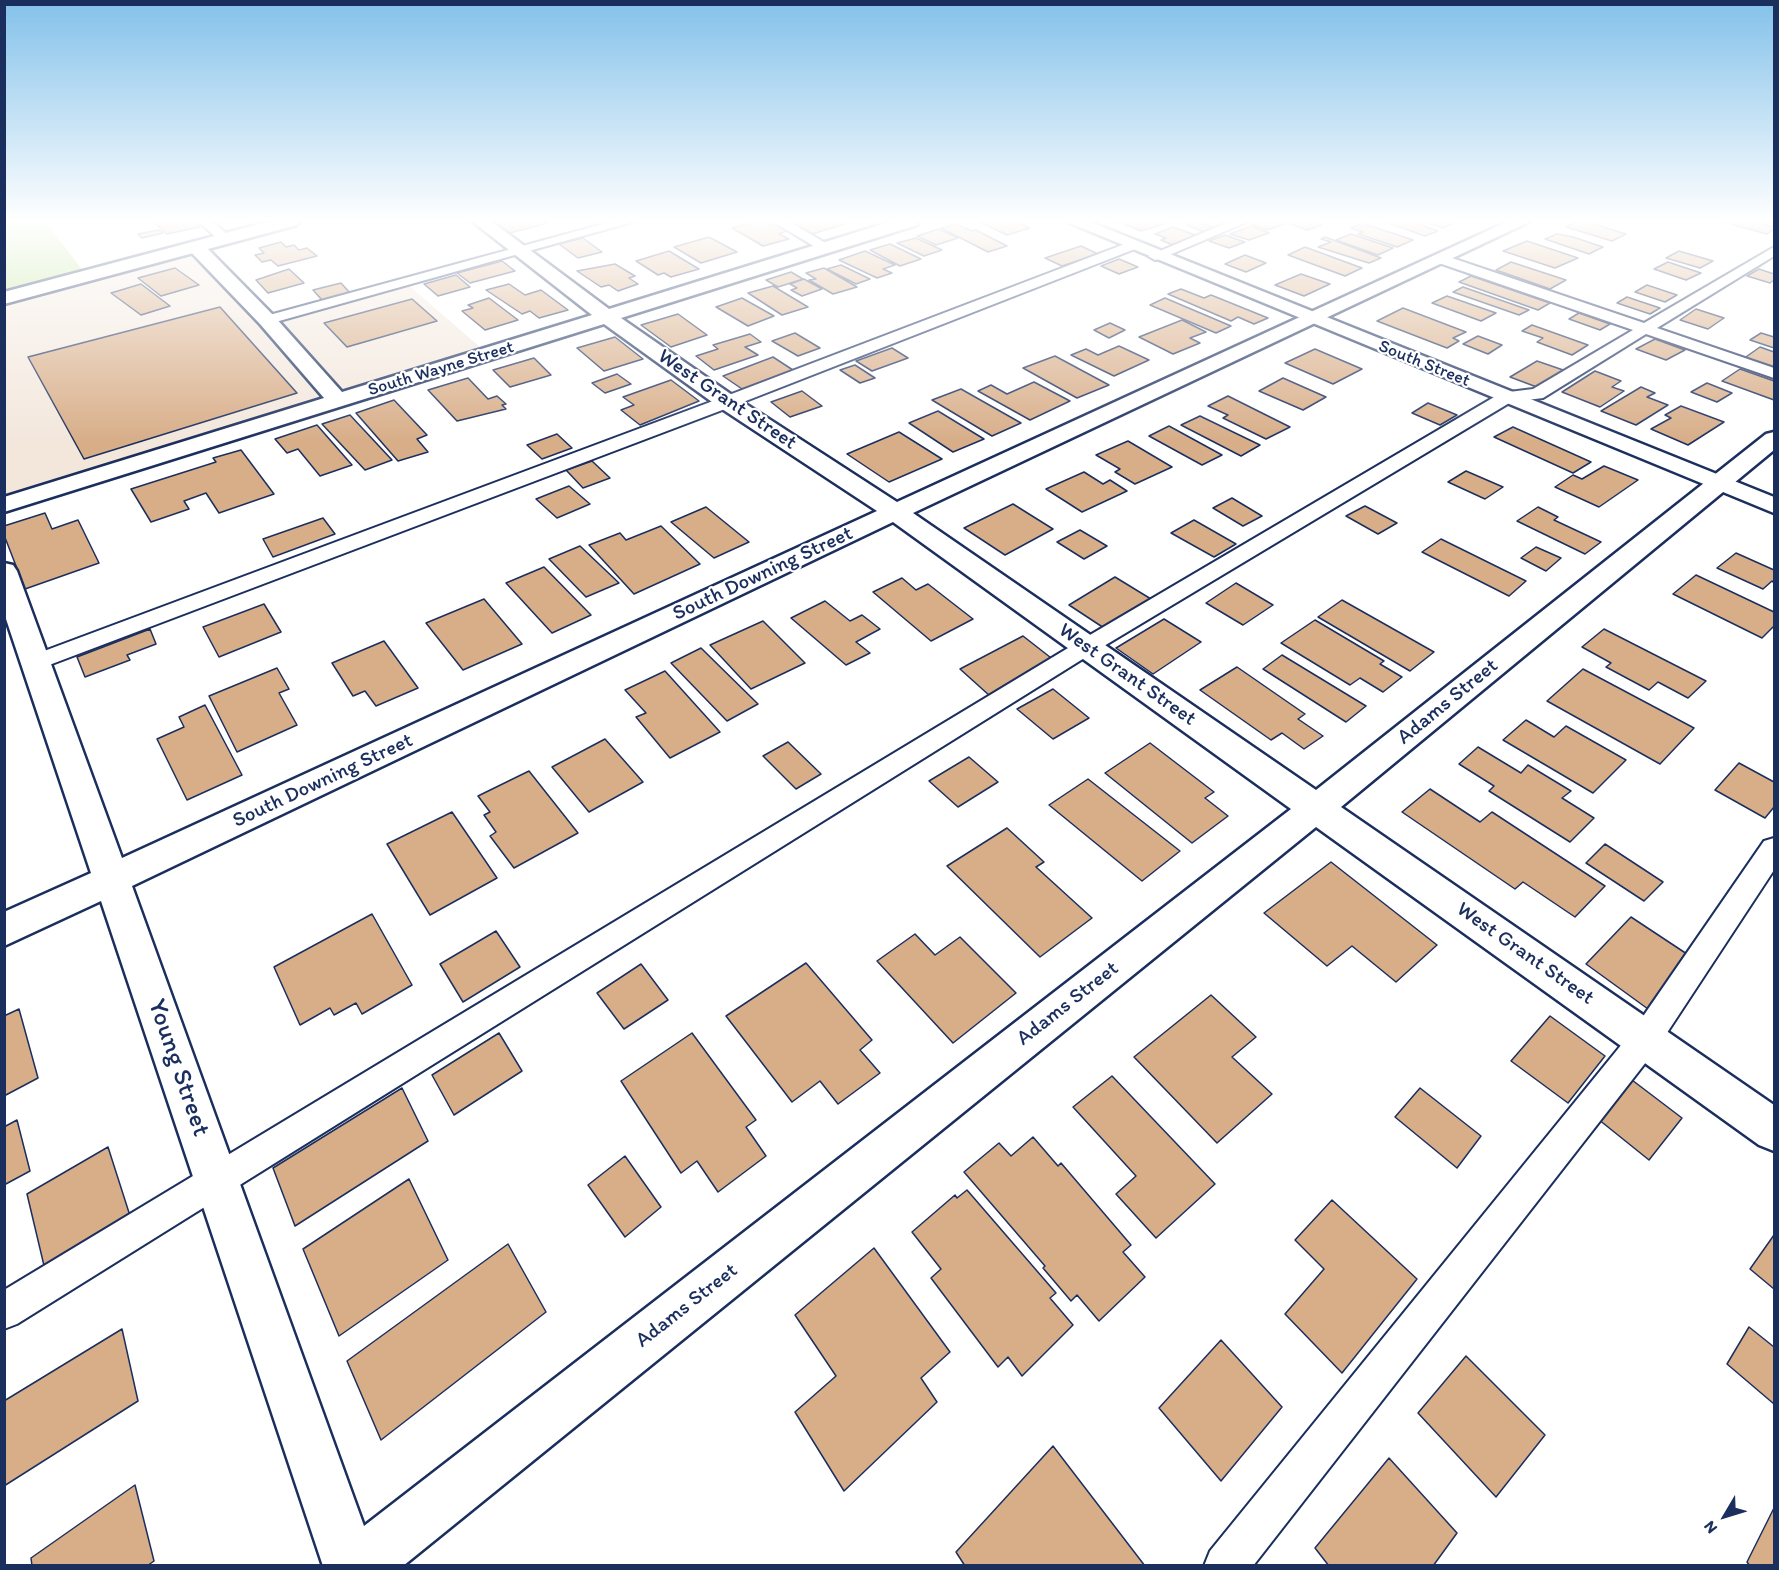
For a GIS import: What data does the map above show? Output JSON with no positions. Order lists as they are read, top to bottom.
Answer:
{
  "streets": {
    "street": [
      "South Street",
      "South Wayne Street",
      "West Grant Street",
      "South Downing Street",
      "Adams Street",
      "Young Street"
    ]
  },
  "crossings": [
    ["South Street", "South Downing Street"],
    ["South Street", "Adams Street"],
    ["South Wayne Street", "West Grant Street"],
    ["West Grant Street", "South Downing Street"],
    ["West Grant Street", "Adams Street"],
    ["South Downing Street", "Young Street"]
  ],
  "north": "bottom left"
}
